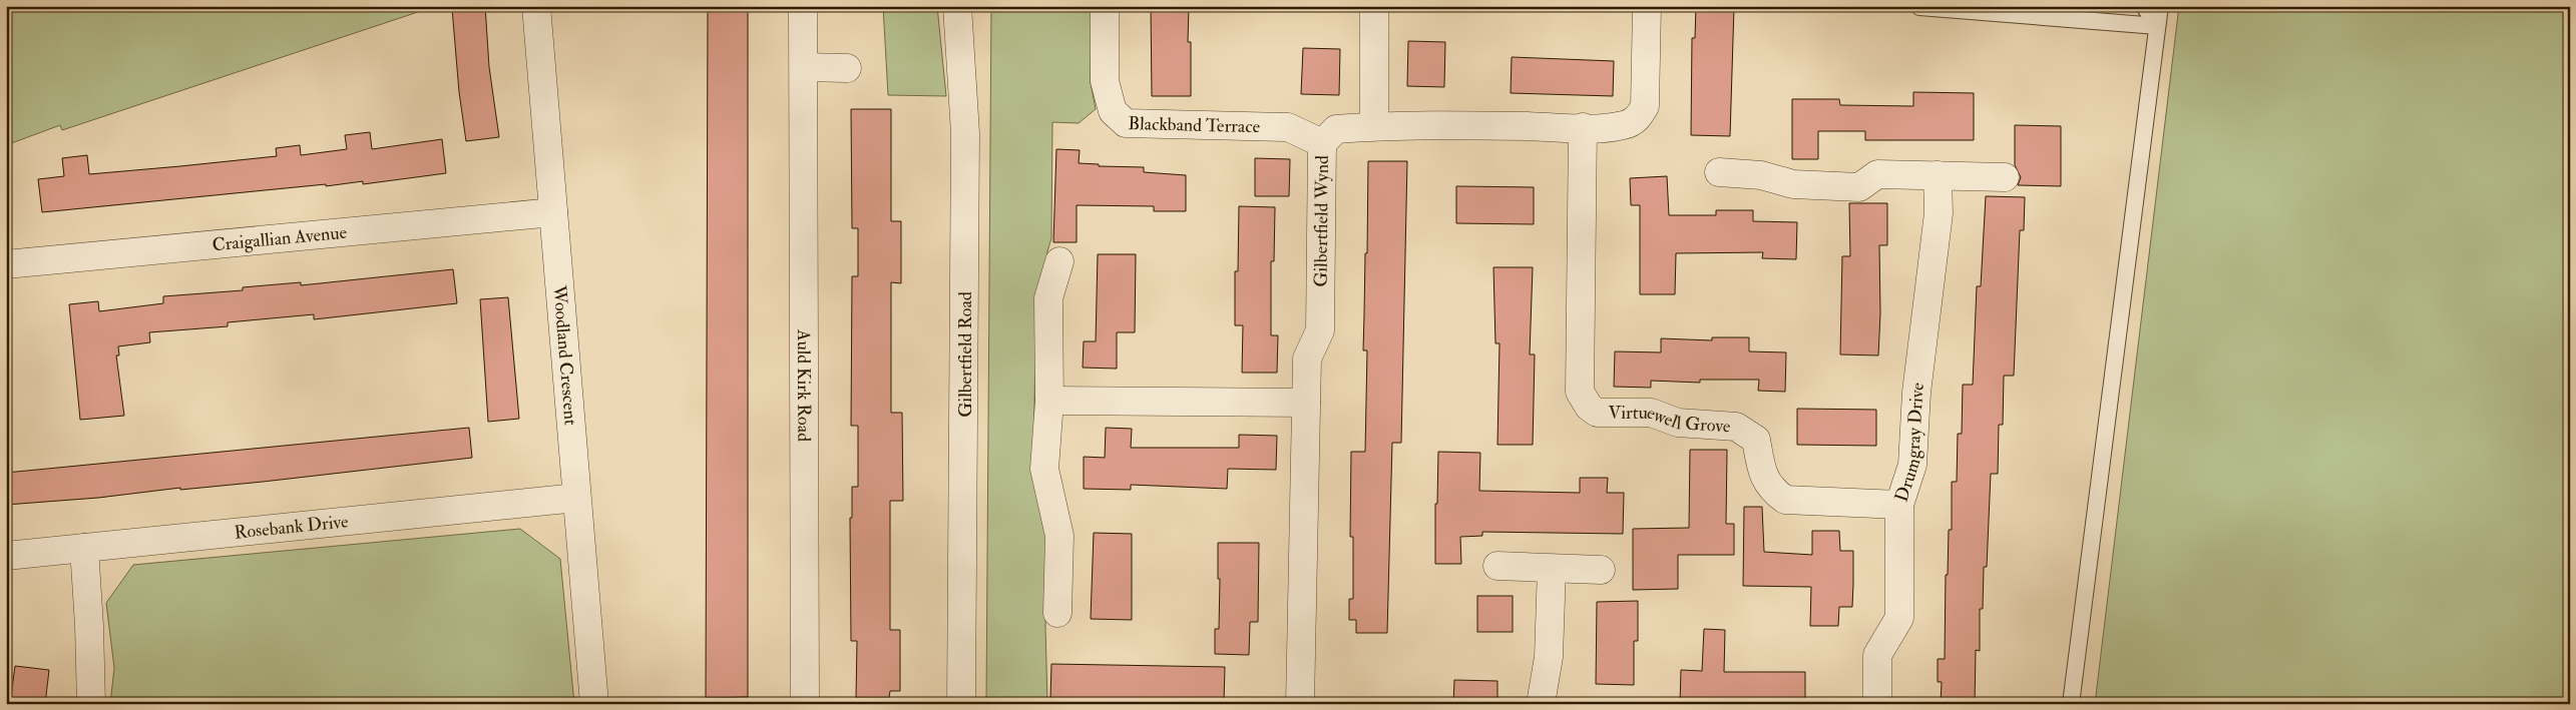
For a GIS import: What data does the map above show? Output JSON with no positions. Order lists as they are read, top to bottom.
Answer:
{
  "streets": {
    "street": [
      "Blackband Terrace",
      "Gilbertfield Wynd",
      "Craigallian Avenue",
      "Gilbertfield Road",
      "Woodland Crescent",
      "Auld Kirk Road",
      "Virtuewell Grove",
      "Drumgray Drive",
      "Rosebank Drive"
    ]
  },
  "crossings": [
    ["Blackband Terrace", "Gilbertfield Wynd"],
    ["Gilbertfield Wynd", "Virtuewell Grove"],
    ["Craigallian Avenue", "Woodland Crescent"],
    ["Woodland Crescent", "Rosebank Drive"],
    ["Virtuewell Grove", "Drumgray Drive"]
  ]
}
